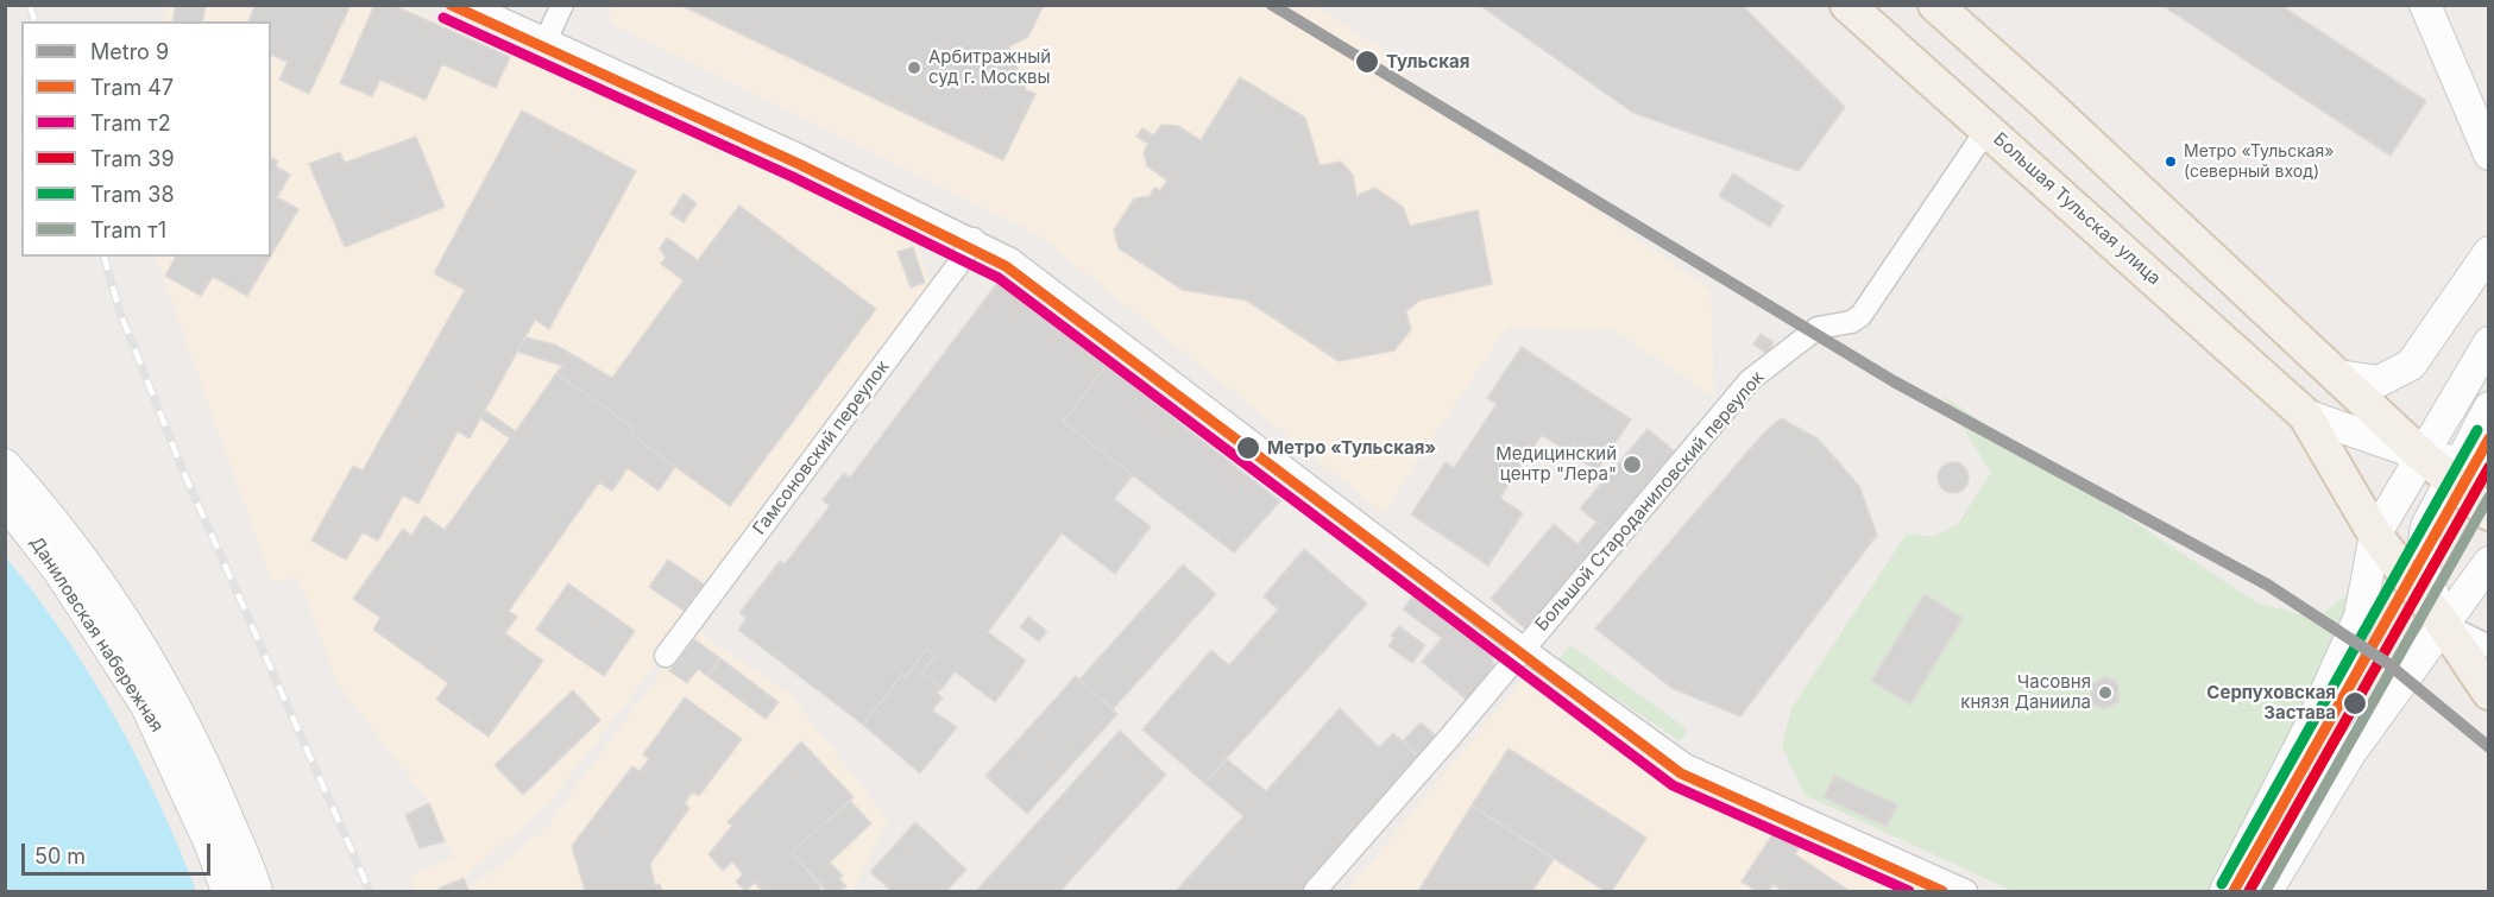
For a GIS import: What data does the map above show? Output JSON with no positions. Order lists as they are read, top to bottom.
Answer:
{
  "streets": {
    "main road": ["Большая Тульская улица", "Даниловская набережная"],
    "street": ["Гамсоновский переулок", "Большой Староданиловский переулок"]
  },
  "crossings": [
    ["Большая Тульская улица", "Большой Староданиловский переулок"]
  ],
  "places": [
    "Тульская",
    "Арбитражный суд г. Москвы",
    "Метро «Тульская» (северный вход)",
    "Метро «Тульская»",
    "Медицинский центр \"Лера\"",
    "Часовня князя Даниила",
    "Серпуховская Застава"
  ],
  "lines": [
    "metro line 9",
    "tram line 47",
    "tram line т2",
    "tram line 38",
    "tram line 39",
    "tram line т1"
  ],
  "legend": [
    "Metro 9",
    "Tram 47",
    "Tram т2",
    "Tram 39",
    "Tram 38",
    "Tram т1"
  ],
  "scale_bar": "50 m"
}
